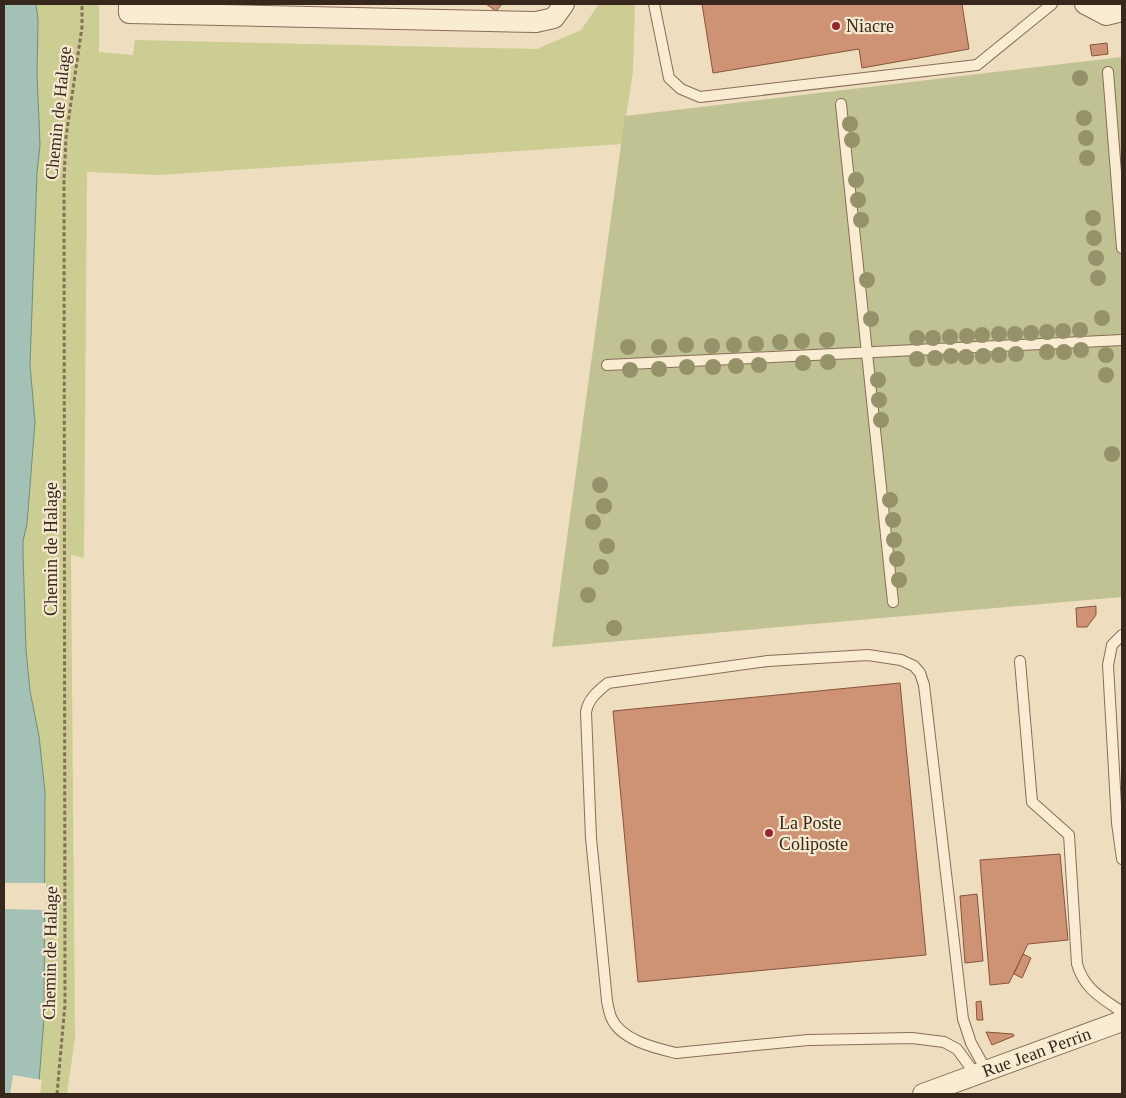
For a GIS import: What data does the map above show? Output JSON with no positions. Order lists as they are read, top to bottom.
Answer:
{
  "streets": {
    "street": ["Rue Jean Perrin"],
    "path": ["Chemin de Halage"]
  },
  "places": ["Niacre", "La Poste Coliposte"]
}
